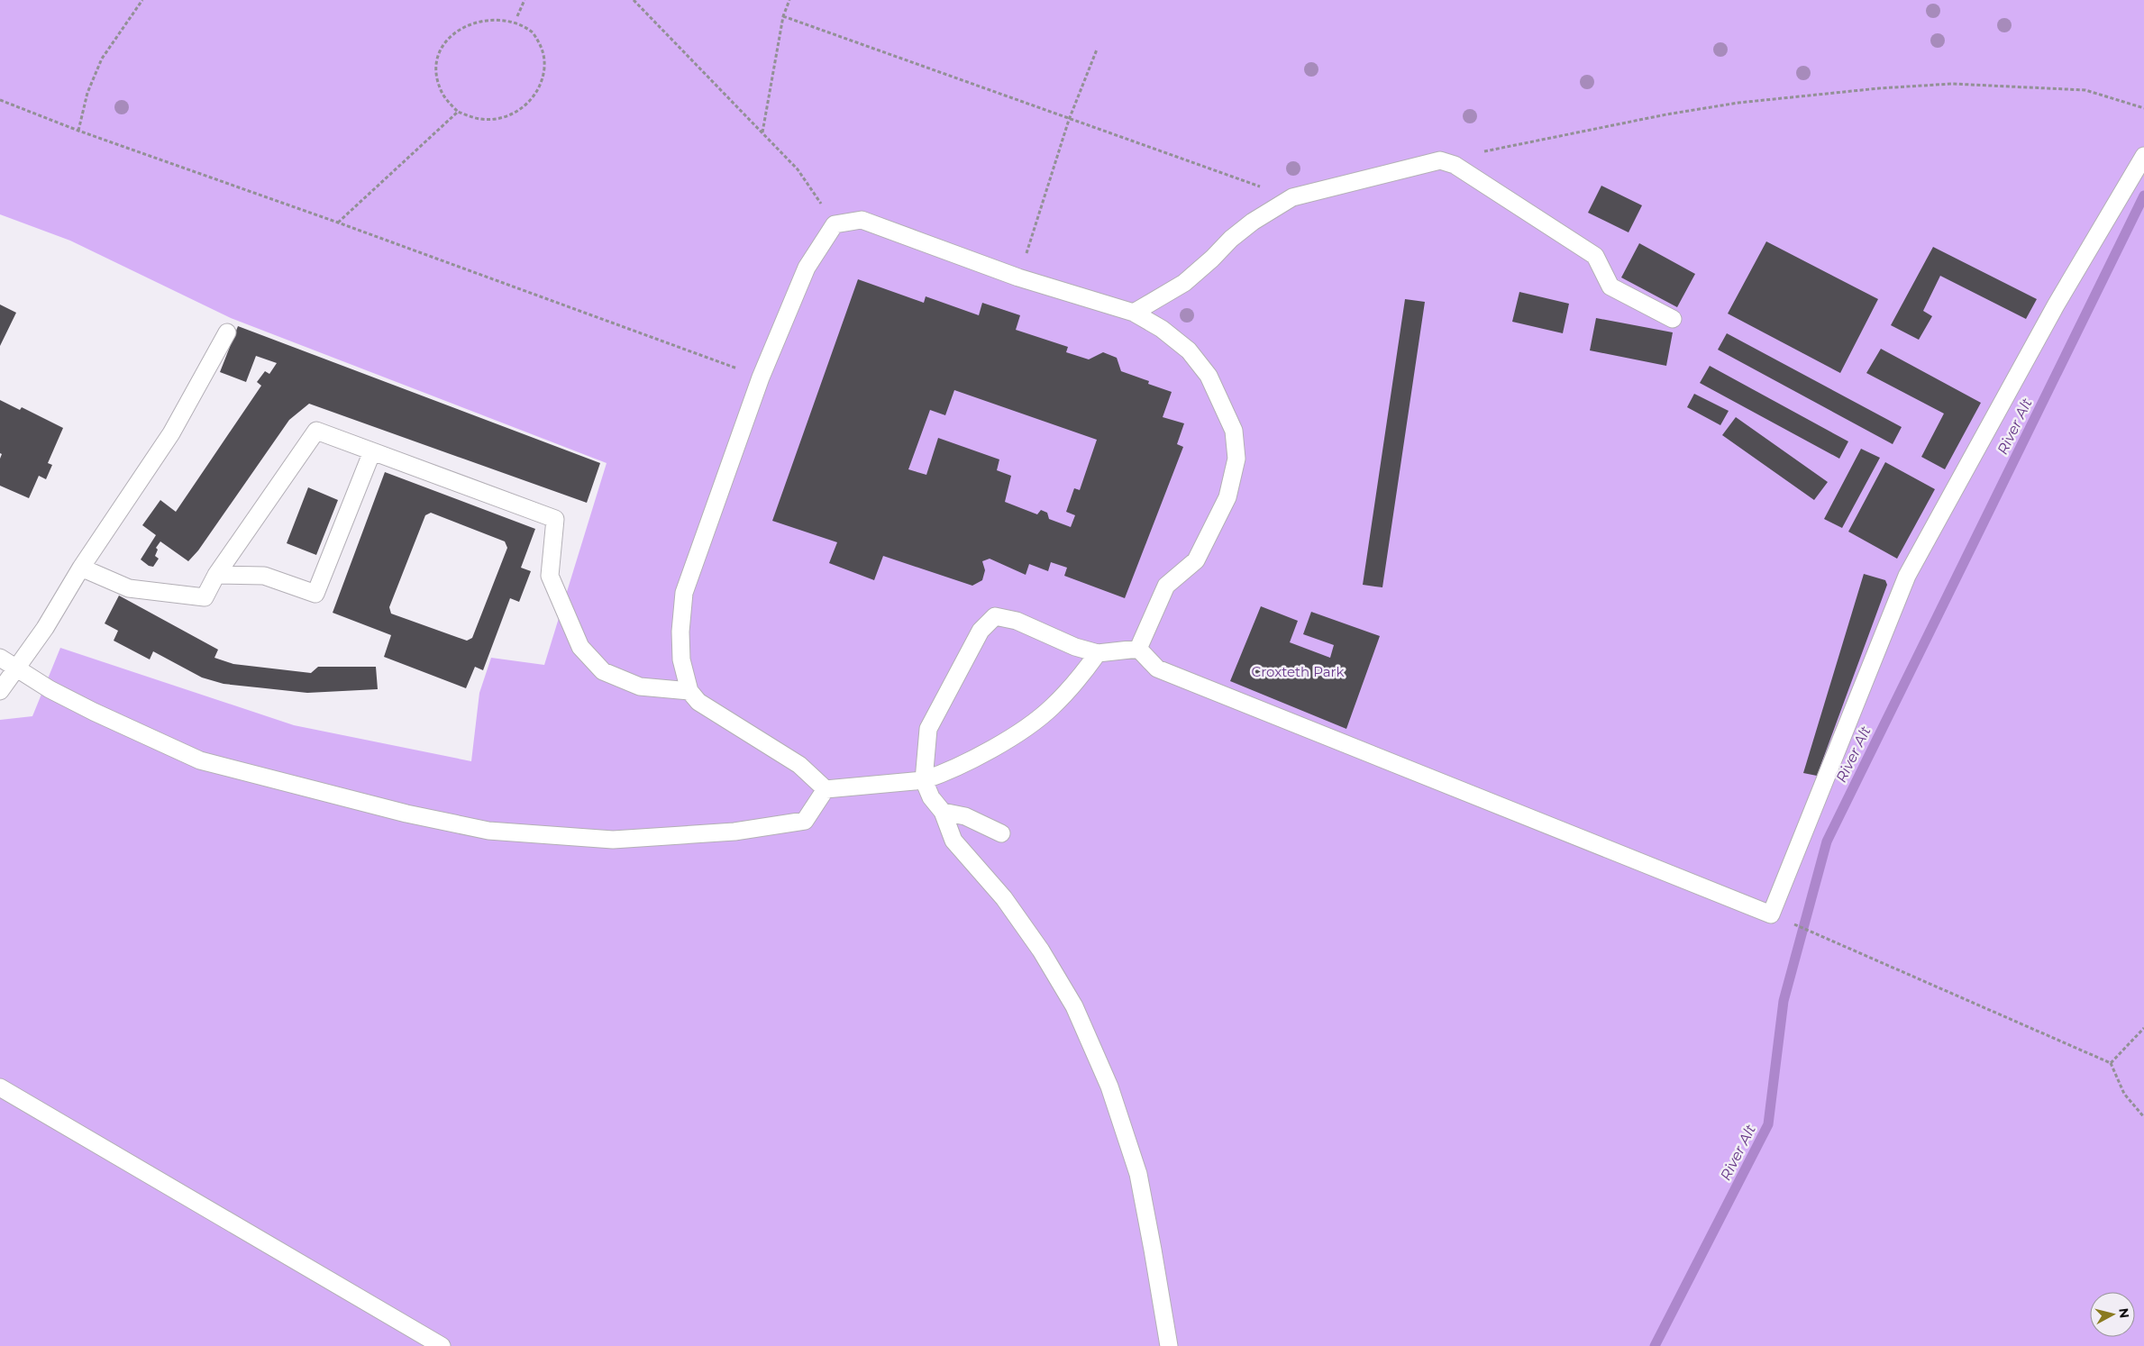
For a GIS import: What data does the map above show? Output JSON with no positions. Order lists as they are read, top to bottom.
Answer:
{
  "water": ["River Alt"],
  "parks": ["Croxteth Park"],
  "north": "right"
}
